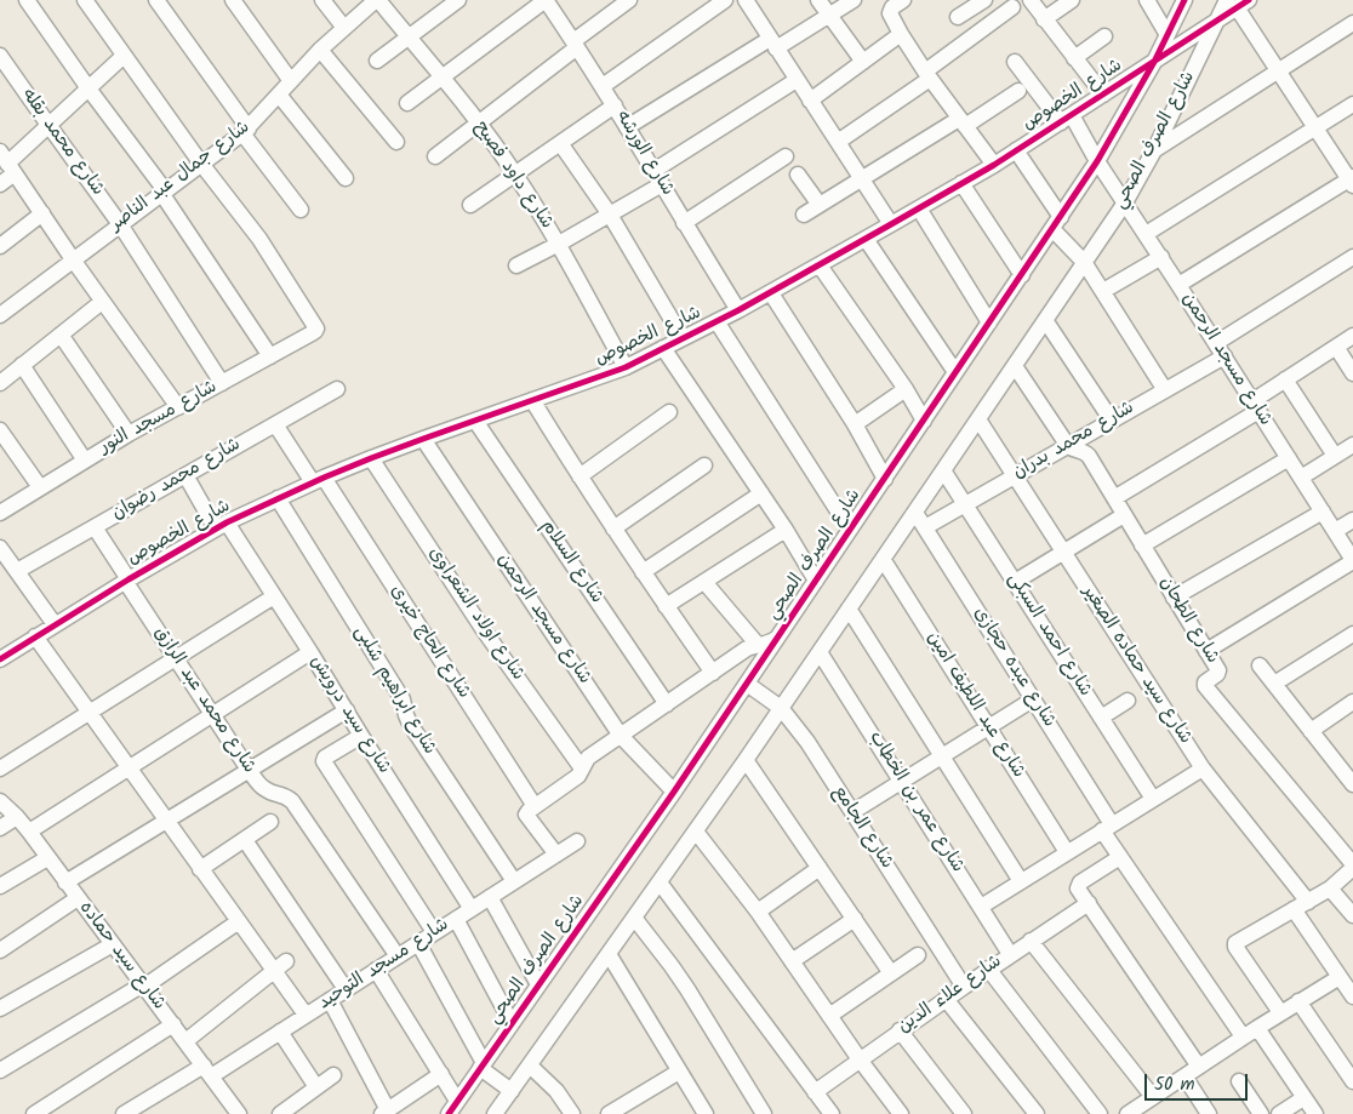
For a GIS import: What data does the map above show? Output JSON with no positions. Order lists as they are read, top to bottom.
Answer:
{
  "streets": {
    "street": [
      "شارع الخصوص",
      "شارع الصرف الصحي",
      "شارع محمد بقله",
      "شارع الورشه",
      "شارع داود فصيح",
      "شارع جمال عبد الناصر",
      "شارع مسجد الرحمن",
      "شارع مسجد النور",
      "شارع محمد بدران",
      "شارع محمد رضوان",
      "شارع السلام",
      "شارع اولاد الشعراوى",
      "شارع الطحان",
      "شارع احمد السبكى",
      "شارع الحاج خيرى",
      "شارع سيد حماده الصغير",
      "شارع عبده حجازى",
      "شارع ابراهيم شلبى",
      "شارع محمد عبد الرازق",
      "شارع عبد اللطيف امين",
      "شارع سيد درويش",
      "شارع عمر بن الخطاب",
      "شارع الجامع",
      "شارع سيد حماده",
      "شارع مسجد التوحيد",
      "شارع علاء الدين"
    ]
  },
  "crossings": [
    ["شارع الخصوص", "شارع الصرف الصحي"],
    ["شارع الخصوص", "شارع الورشه"],
    ["شارع الخصوص", "شارع داود فصيح"],
    ["شارع الخصوص", "شارع مسجد الرحمن"],
    ["شارع الخصوص", "شارع السلام"],
    ["شارع الخصوص", "شارع اولاد الشعراوى"],
    ["شارع الخصوص", "شارع الحاج خيرى"],
    ["شارع الخصوص", "شارع ابراهيم شلبى"],
    ["شارع الخصوص", "شارع محمد عبد الرازق"],
    ["شارع الخصوص", "شارع سيد درويش"],
    ["شارع الصرف الصحي", "شارع مسجد الرحمن"],
    ["شارع الصرف الصحي", "شارع الطحان"],
    ["شارع الصرف الصحي", "شارع احمد السبكى"],
    ["شارع الصرف الصحي", "شارع سيد حماده الصغير"],
    ["شارع الصرف الصحي", "شارع عبده حجازى"],
    ["شارع الصرف الصحي", "شارع عبد اللطيف امين"],
    ["شارع الصرف الصحي", "شارع عمر بن الخطاب"],
    ["شارع الصرف الصحي", "شارع الجامع"],
    ["شارع محمد بقله", "شارع جمال عبد الناصر"],
    ["شارع محمد بقله", "شارع مسجد النور"],
    ["شارع داود فصيح", "شارع جمال عبد الناصر"],
    ["شارع جمال عبد الناصر", "شارع مسجد النور"],
    ["شارع مسجد الرحمن", "شارع محمد بدران"],
    ["شارع محمد بدران", "شارع الطحان"],
    ["شارع محمد بدران", "شارع احمد السبكى"],
    ["شارع محمد بدران", "شارع سيد حماده الصغير"],
    ["شارع محمد بدران", "شارع عبده حجازى"],
    ["شارع محمد رضوان", "شارع الحاج خيرى"],
    ["شارع محمد رضوان", "شارع محمد عبد الرازق"],
    ["شارع محمد رضوان", "شارع سيد درويش"],
    ["شارع ابراهيم شلبى", "شارع مسجد التوحيد"],
    ["شارع محمد عبد الرازق", "شارع مسجد التوحيد"],
    ["شارع سيد درويش", "شارع مسجد التوحيد"],
    ["شارع عمر بن الخطاب", "شارع علاء الدين"],
    ["شارع الجامع", "شارع علاء الدين"],
    ["شارع سيد حماده", "شارع مسجد التوحيد"]
  ],
  "scale_bar": "50 m"
}
